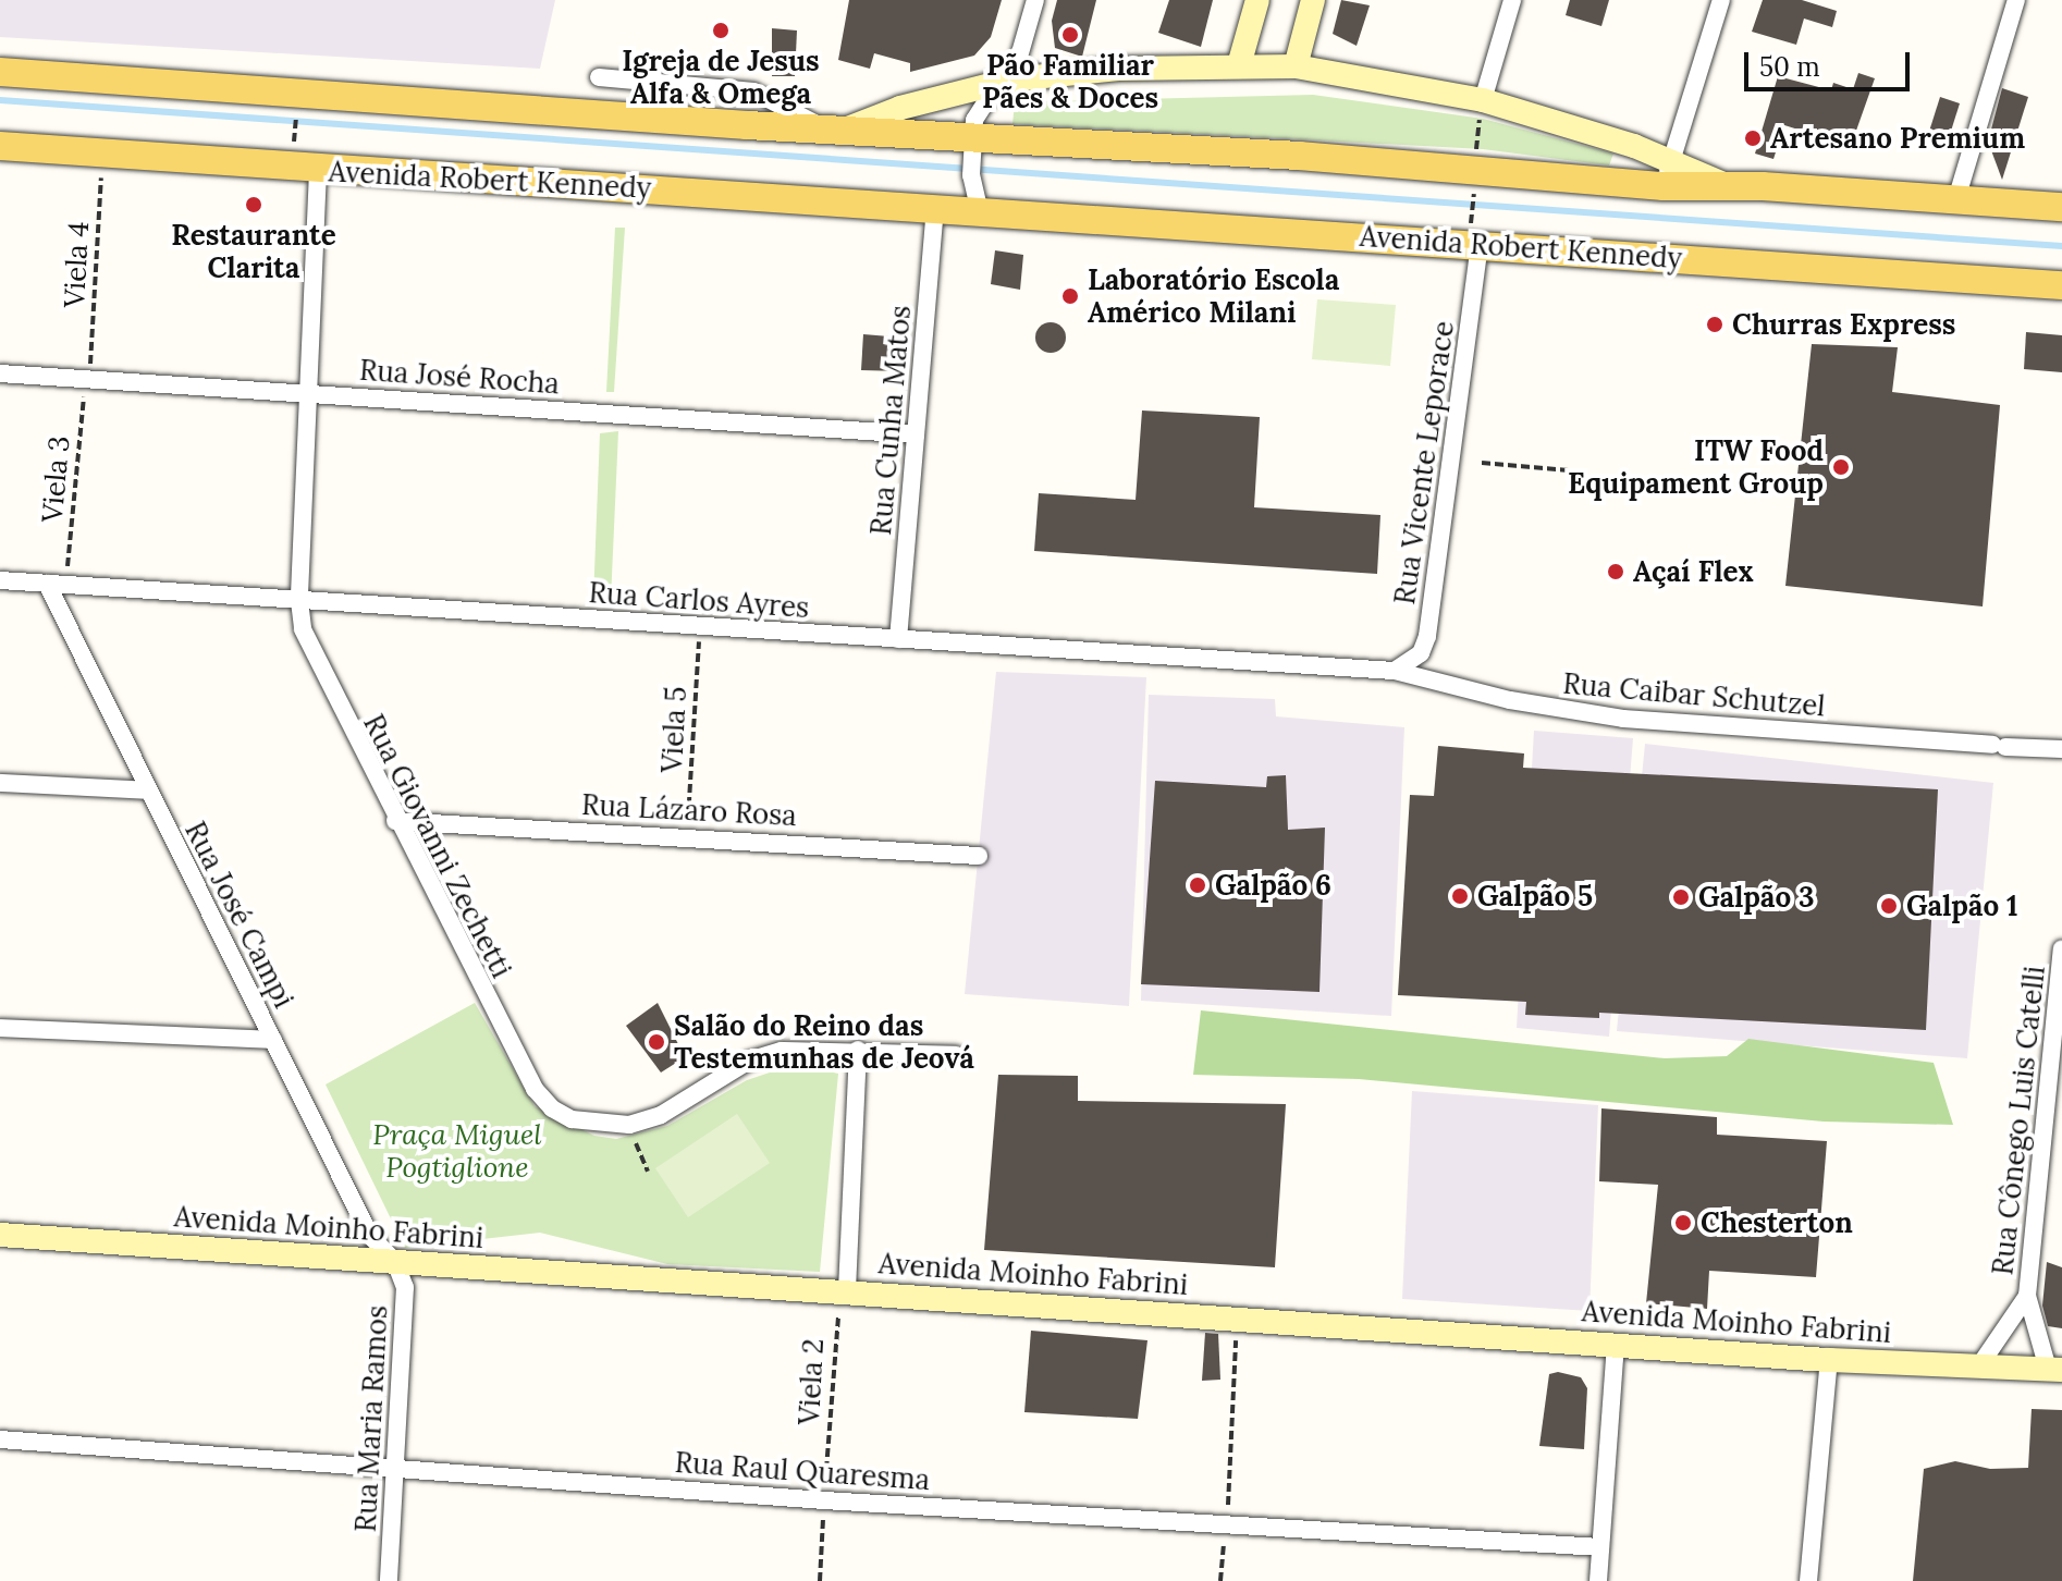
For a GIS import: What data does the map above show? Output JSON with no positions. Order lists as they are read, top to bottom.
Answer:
{
  "streets": {
    "main road": ["Avenida Robert Kennedy"],
    "street": [
      "Rua José Rocha",
      "Rua Cunha Matos",
      "Rua Vicente Leporace",
      "Rua Carlos Ayres",
      "Rua Caibar Schutzel",
      "Rua Lázaro Rosa",
      "Rua Giovanni Zechetti",
      "Rua José Campi",
      "Rua Cônego Luis Catelli",
      "Avenida Moinho Fabrini",
      "Rua Maria Ramos",
      "Rua Raul Quaresma"
    ],
    "path": [
      "Viela 4",
      "Viela 3",
      "Viela 5",
      "Viela 2"
    ]
  },
  "crossings": [
    ["Avenida Robert Kennedy", "Viela 4"],
    ["Avenida Robert Kennedy", "Rua Cunha Matos"],
    ["Avenida Robert Kennedy", "Rua Vicente Leporace"],
    ["Avenida Robert Kennedy", "Rua Giovanni Zechetti"],
    ["Viela 4", "Rua José Rocha"],
    ["Viela 4", "Viela 3"],
    ["Rua José Rocha", "Rua Cunha Matos"],
    ["Rua José Rocha", "Viela 3"],
    ["Rua José Rocha", "Rua Giovanni Zechetti"],
    ["Rua Cunha Matos", "Rua Carlos Ayres"],
    ["Rua Vicente Leporace", "Rua Carlos Ayres"],
    ["Rua Vicente Leporace", "Rua Caibar Schutzel"],
    ["Viela 3", "Rua Carlos Ayres"],
    ["Rua Carlos Ayres", "Rua Caibar Schutzel"],
    ["Rua Carlos Ayres", "Viela 5"],
    ["Rua Carlos Ayres", "Rua Giovanni Zechetti"],
    ["Rua Carlos Ayres", "Rua José Campi"],
    ["Viela 5", "Rua Lázaro Rosa"],
    ["Rua Lázaro Rosa", "Rua Giovanni Zechetti"],
    ["Rua José Campi", "Avenida Moinho Fabrini"],
    ["Rua José Campi", "Rua Maria Ramos"],
    ["Rua Cônego Luis Catelli", "Avenida Moinho Fabrini"],
    ["Avenida Moinho Fabrini", "Viela 2"],
    ["Avenida Moinho Fabrini", "Rua Maria Ramos"],
    ["Viela 2", "Rua Raul Quaresma"],
    ["Rua Maria Ramos", "Rua Raul Quaresma"]
  ],
  "parks": ["Praça Miguel Pogtiglione"],
  "places": [
    "Igreja de Jesus Alfa & Omega",
    "Pão Familiar Pães & Doces",
    "Artesano Premium",
    "Restaurante Clarita",
    "Laboratório Escola Américo Milani",
    "Churras Express",
    "ITW Food Equipament Group",
    "Açaí Flex",
    "Galpão 6",
    "Galpão 5",
    "Galpão 3",
    "Galpão 1",
    "Salão do Reino das Testemunhas de Jeová",
    "Chesterton"
  ],
  "scale_bar": "50 m"
}
